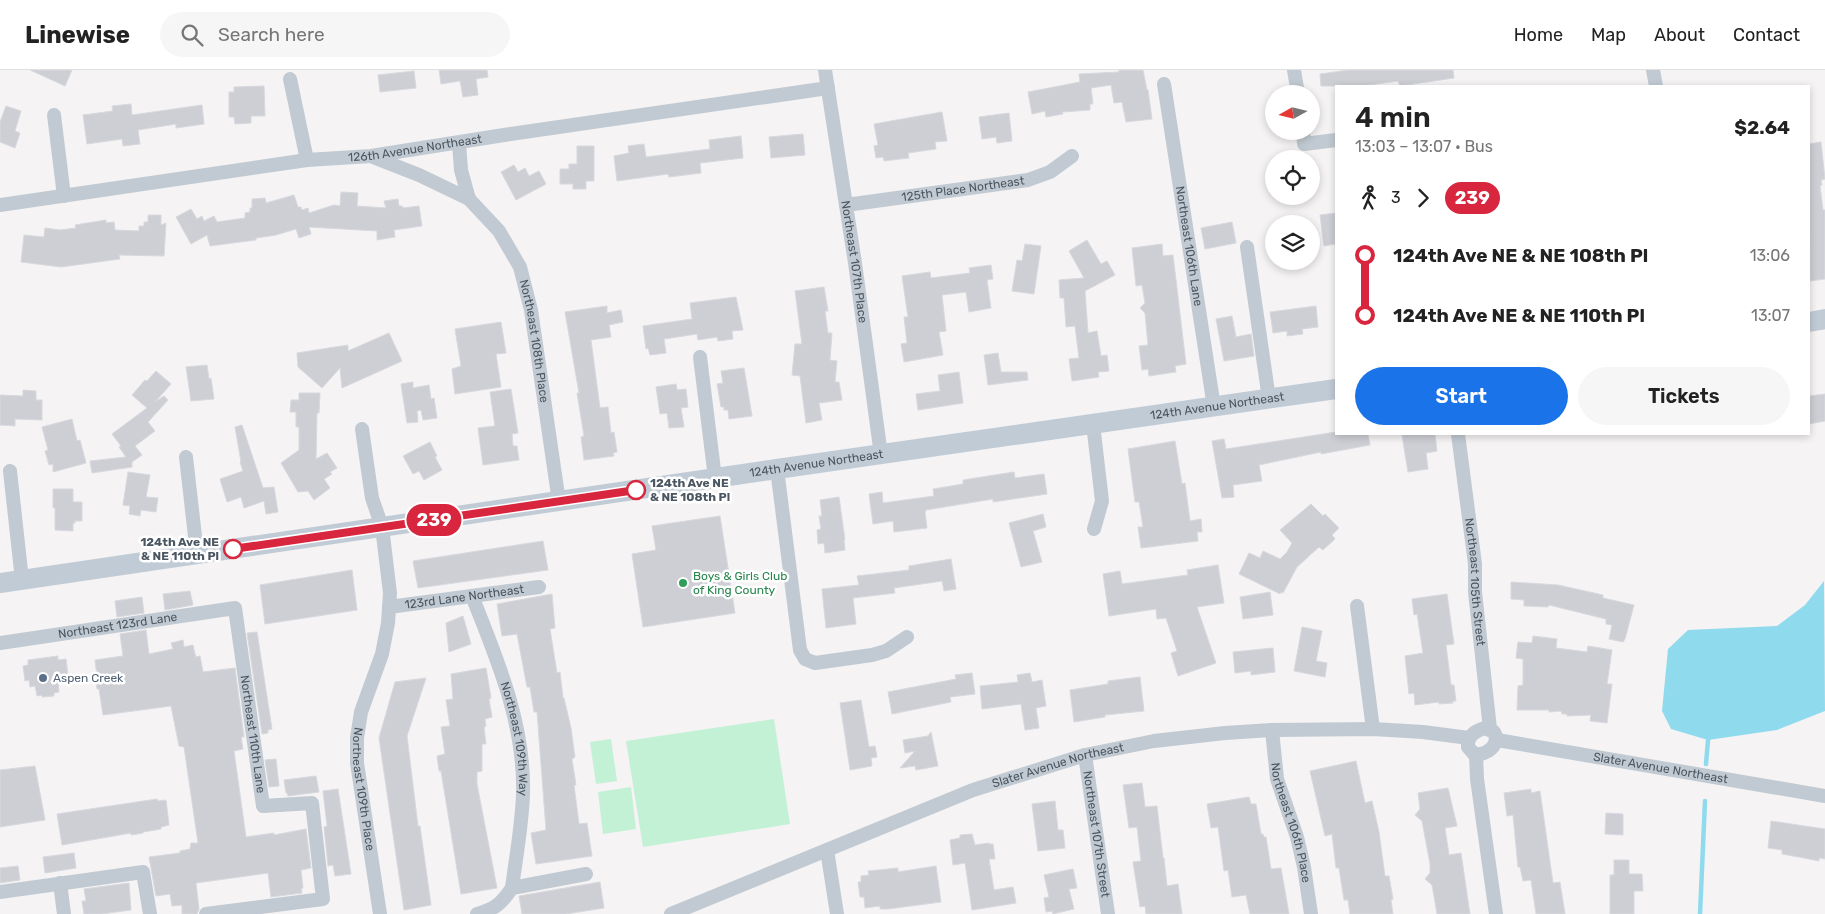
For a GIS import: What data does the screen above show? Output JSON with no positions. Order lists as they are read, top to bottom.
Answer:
{
  "streets": {
    "main road": ["124th Avenue Northeast"],
    "street": [
      "126th Avenue Northeast",
      "125th Place Northeast",
      "Northeast 106th Lane",
      "Northeast 107th Place",
      "Northeast 108th Place",
      "Northeast 105th Street",
      "123rd Lane Northeast",
      "Northeast 123rd Lane",
      "Northeast 110th Lane",
      "Northeast 109th Way",
      "Slater Avenue Northeast",
      "Northeast 109th Place",
      "Northeast 106th Place",
      "Northeast 107th Street"
    ]
  },
  "crossings": [
    ["126th Avenue Northeast", "Northeast 107th Place"],
    ["126th Avenue Northeast", "Northeast 108th Place"],
    ["125th Place Northeast", "Northeast 107th Place"],
    ["Northeast 106th Lane", "124th Avenue Northeast"],
    ["Northeast 107th Place", "124th Avenue Northeast"],
    ["Northeast 108th Place", "124th Avenue Northeast"],
    ["124th Avenue Northeast", "Northeast 109th Place"],
    ["Northeast 105th Street", "Slater Avenue Northeast"],
    ["123rd Lane Northeast", "Northeast 109th Way"],
    ["123rd Lane Northeast", "Northeast 109th Place"],
    ["Northeast 123rd Lane", "Northeast 110th Lane"],
    ["Slater Avenue Northeast", "Northeast 106th Place"],
    ["Slater Avenue Northeast", "Northeast 107th Street"]
  ],
  "places": [
    "124th Ave NE & NE 108th Pl",
    "124th Ave NE & NE 110th Pl",
    "Boys & Girls Club of King County",
    "Aspen Creek"
  ],
  "lines": ["bus line 239"],
  "north": "left",
  "page": {
    "header": "Linewise",
    "search": "Search here",
    "nav": [
      "Home",
      "Map",
      "About",
      "Contact"
    ],
    "on_map": "239",
    "heading": ["4 min", "13:03 – 13:07 · Bus", "$2.64"],
    "legs": ["3", "239"],
    "list": [
      {
        "name": "124th Ave NE & NE 108th Pl",
        "value": "13:06"
      },
      {
        "name": "124th Ave NE & NE 110th Pl",
        "value": "13:07"
      }
    ],
    "buttons": ["Start", "Tickets"]
  }
}
